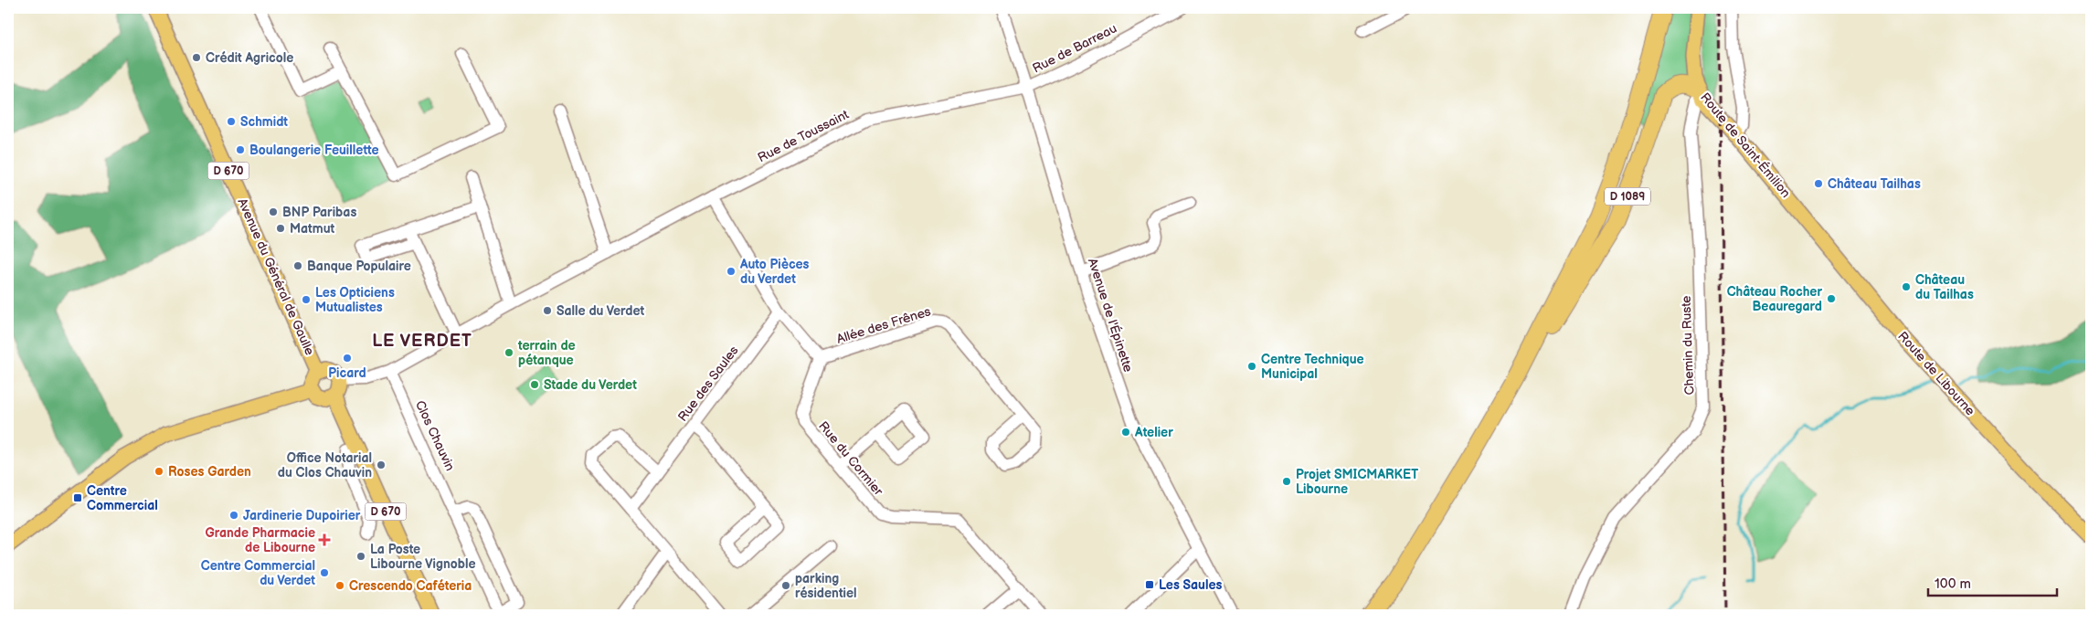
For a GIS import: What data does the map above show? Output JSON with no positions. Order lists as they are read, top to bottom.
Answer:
{
  "streets": {
    "highway": ["D 1089"],
    "main road": [
      "Route de Saint-Émilion",
      "D 670",
      "Avenue du Général de Gaulle",
      "Route de Libourne"
    ],
    "street": [
      "Rue de Barreau",
      "Rue de Toussaint",
      "Avenue de l'Épinette",
      "Allée des Frênes",
      "Chemin du Ruste",
      "Rue des Saules",
      "Clos Chauvin",
      "Rue du Cormier"
    ]
  },
  "crossings": [
    ["Rue de Barreau", "Rue de Toussaint"],
    ["Rue de Barreau", "Avenue de l'Épinette"],
    ["Rue de Toussaint", "D 670"],
    ["Rue de Toussaint", "Avenue du Général de Gaulle"],
    ["Rue de Toussaint", "Avenue de l'Épinette"],
    ["Rue de Toussaint", "Clos Chauvin"],
    ["Route de Saint-Émilion", "D 1089"],
    ["Route de Saint-Émilion", "Chemin du Ruste"],
    ["Route de Saint-Émilion", "Route de Libourne"],
    ["D 670", "Avenue du Général de Gaulle"],
    ["D 1089", "Chemin du Ruste"],
    ["Allée des Frênes", "Rue du Cormier"]
  ],
  "districts": ["LE VERDET"],
  "places": {
    "other": [
      "Crédit Agricole",
      "Schmidt",
      "Boulangerie Feuillette",
      "Château Tailhas",
      "BNP Paribas",
      "Matmut",
      "Banque Populaire",
      "Auto Pièces du Verdet",
      "Château du Tailhas",
      "Château Rocher Beauregard",
      "Les Opticiens Mutualistes",
      "Salle du Verdet",
      "terrain de pétanque",
      "Picard",
      "Centre Technique Municipal",
      "Stade du Verdet",
      "Atelier",
      "Office Notarial du Clos Chauvin",
      "Roses Garden",
      "Projet SMICMARKET Libourne",
      "Jardinerie Dupoirier",
      "La Poste Libourne Vignoble",
      "Centre Commercial du Verdet",
      "Crescendo Caféteria",
      "parking résidentiel"
    ],
    "transit": ["Centre Commercial", "Les Saules"],
    "health": ["Grande Pharmacie de Libourne"]
  },
  "scale_bar": "100 m"
}
